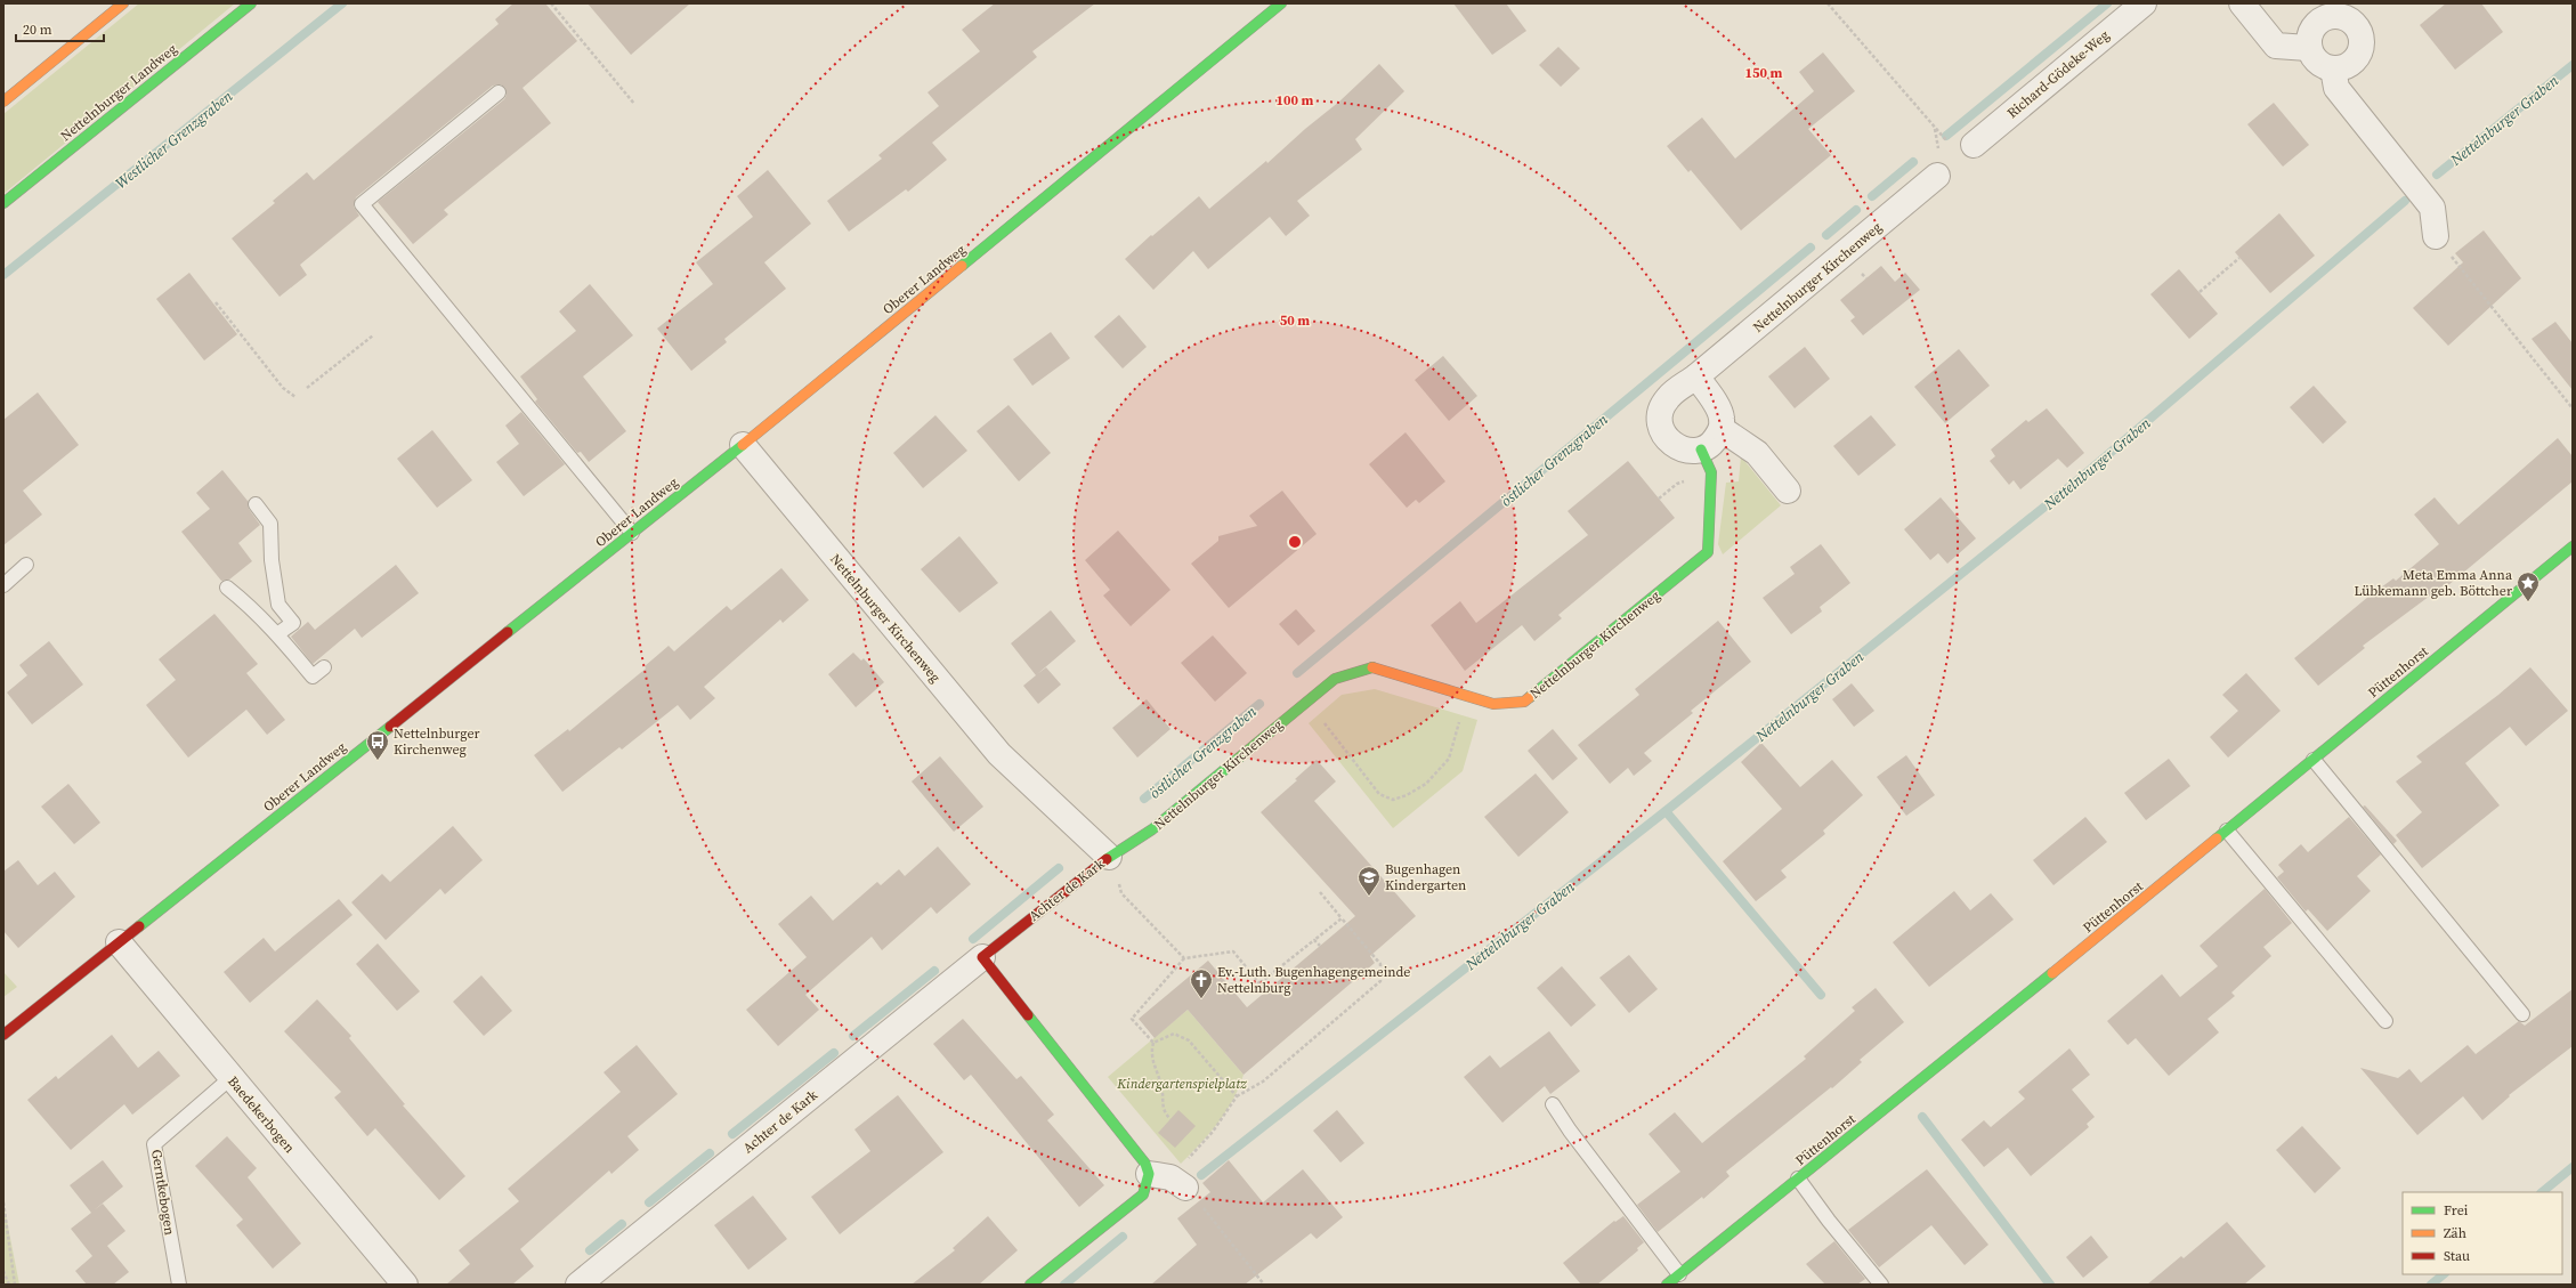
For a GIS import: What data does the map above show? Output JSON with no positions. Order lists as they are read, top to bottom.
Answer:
{
  "streets": {
    "street": [
      "Richard-Gödeke-Weg",
      "Nettelnburger Landweg",
      "Nettelnburger Kirchenweg",
      "Oberer Landweg",
      "Püttenhorst",
      "Achter de Kark",
      "Baedekerbogen"
    ],
    "lane": ["Gerntkebogen"]
  },
  "crossings": [
    ["Nettelnburger Kirchenweg", "Oberer Landweg"],
    ["Nettelnburger Kirchenweg", "Achter de Kark"],
    ["Oberer Landweg", "Baedekerbogen"],
    ["Baedekerbogen", "Gerntkebogen"]
  ],
  "water": ["Nettelnburger Graben", "Westlicher Grenzgraben", "östlicher Grenzgraben"],
  "parks": ["Kindergartenspielplatz"],
  "places": {
    "place": ["Meta Emma Anna Lübkemann geb. Böttcher"],
    "bus stop": ["Nettelnburger Kirchenweg"],
    "school or university": ["Bugenhagen Kindergarten"],
    "church": ["Ev.-Luth. Bugenhagengemeinde Nettelnburg"]
  },
  "legend": ["Frei", "Zäh", "Stau"],
  "scale_bar": "20 m",
  "rings": ["150 m", "100 m", "50 m"]
}
